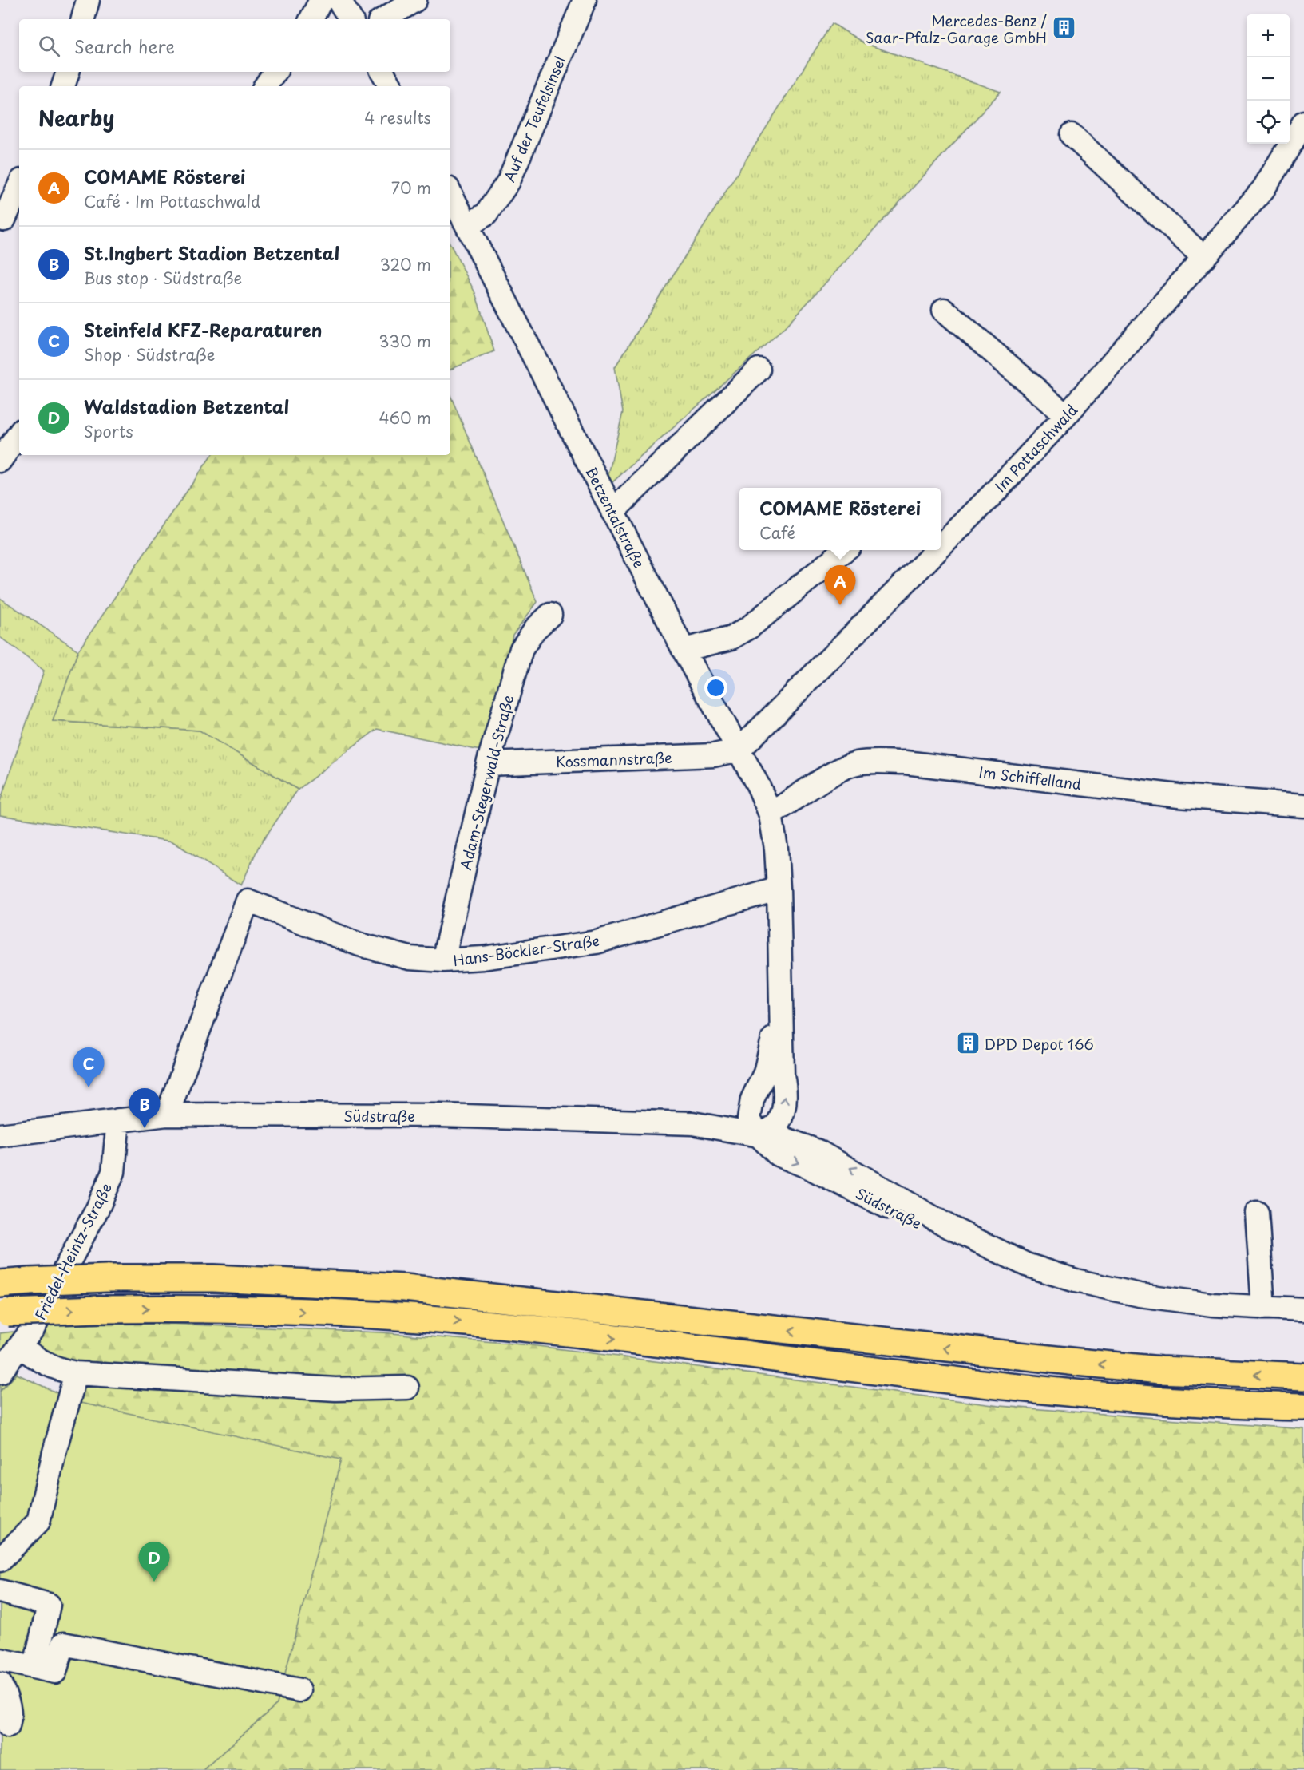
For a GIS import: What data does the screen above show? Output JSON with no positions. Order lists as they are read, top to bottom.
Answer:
{
  "streets": {
    "street": [
      "Auf der Teufelsinsel",
      "Im Pottaschwald",
      "Betzentalstraße",
      "Kossmannstraße",
      "Im Schiffelland",
      "Adam-Stegerwald-Straße",
      "Hans-Böckler-Straße",
      "Südstraße",
      "Friedel-Heintz-Straße"
    ]
  },
  "crossings": [
    ["Auf der Teufelsinsel", "Betzentalstraße"],
    ["Im Pottaschwald", "Betzentalstraße"],
    ["Im Pottaschwald", "Kossmannstraße"],
    ["Betzentalstraße", "Kossmannstraße"],
    ["Betzentalstraße", "Im Schiffelland"],
    ["Betzentalstraße", "Hans-Böckler-Straße"],
    ["Kossmannstraße", "Adam-Stegerwald-Straße"],
    ["Adam-Stegerwald-Straße", "Hans-Böckler-Straße"],
    ["Hans-Böckler-Straße", "Südstraße"],
    ["Südstraße", "Friedel-Heintz-Straße"]
  ],
  "places": {
    "building": ["Mercedes-Benz / Saar-Pfalz-Garage GmbH", "DPD Depot 166"]
  },
  "page": {
    "map_buttons": ["+", "−"],
    "search": "Search here",
    "heading": ["Nearby", "4 results"],
    "list": [
      {
        "mark": "A",
        "name": "COMAME Rösterei",
        "note": "Café · Im Pottaschwald",
        "value": "70 m"
      },
      {
        "mark": "B",
        "name": "St.Ingbert Stadion Betzental",
        "note": "Bus stop · Südstraße",
        "value": "320 m"
      },
      {
        "mark": "C",
        "name": "Steinfeld KFZ-Reparaturen",
        "note": "Shop · Südstraße",
        "value": "330 m"
      },
      {
        "mark": "D",
        "name": "Waldstadion Betzental",
        "note": "Sports",
        "value": "460 m"
      }
    ],
    "popup": ["COMAME Rösterei", "Café"],
    "pins": [
      "A",
      "C",
      "B",
      "D"
    ]
  }
}
